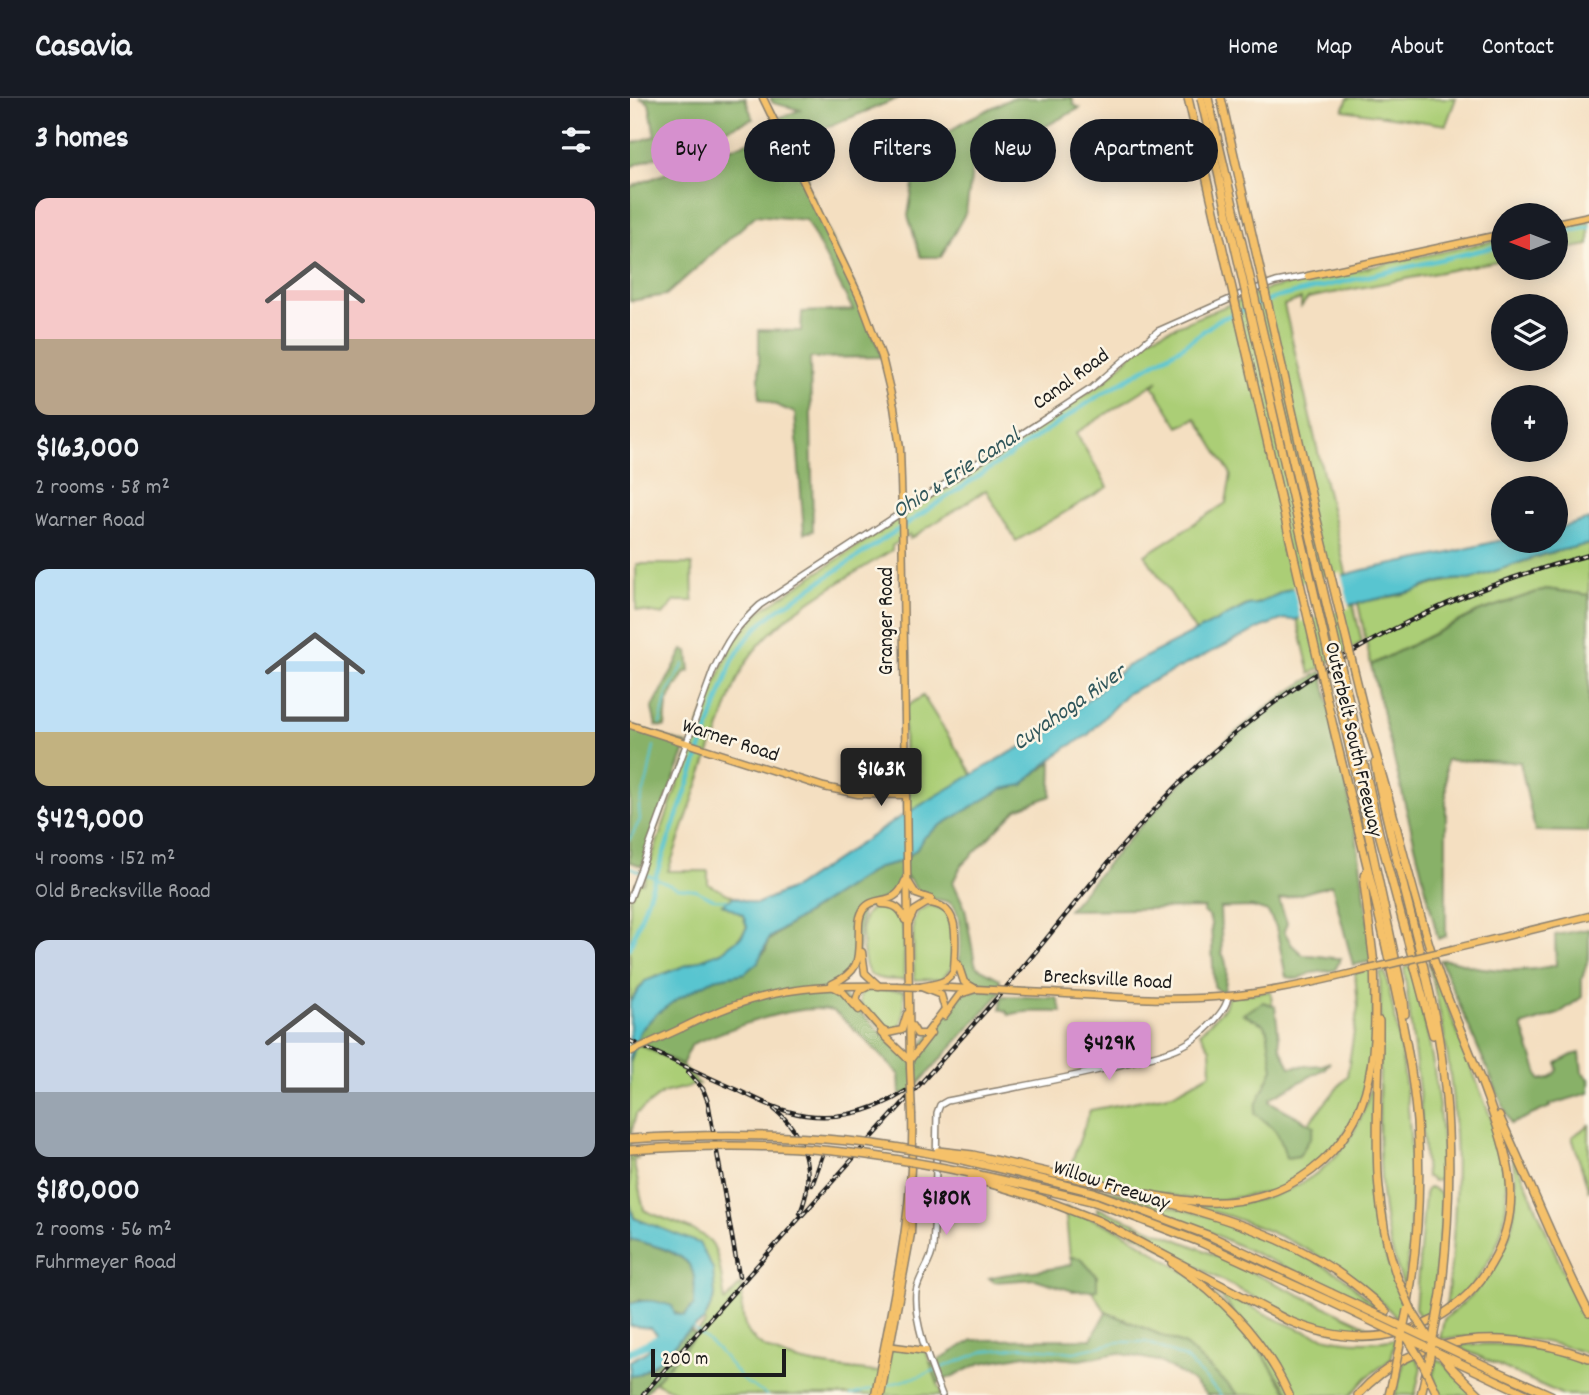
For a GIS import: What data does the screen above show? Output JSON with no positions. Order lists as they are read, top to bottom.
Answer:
{
  "streets": {
    "highway": ["Outerbelt South Freeway", "Willow Freeway"],
    "main road": [
      "Canal Road",
      "Granger Road",
      "Warner Road",
      "Brecksville Road"
    ]
  },
  "crossings": [
    ["Canal Road", "Granger Road"],
    ["Canal Road", "Warner Road"],
    ["Granger Road", "Warner Road"]
  ],
  "water": ["Ohio & Erie Canal", "Cuyahoga River"],
  "scale_bar": "200 m",
  "north": "left",
  "page": {
    "header": "Casavia",
    "nav": [
      "Home",
      "Map",
      "About",
      "Contact"
    ],
    "heading": "3 homes",
    "chip": [
      "Buy",
      "Rent",
      "Filters",
      "New",
      "Apartment"
    ],
    "list": [
      {
        "name": "$163,000",
        "note": "2 rooms · 58 m² · Warner Road"
      },
      {
        "name": "$429,000",
        "note": "4 rooms · 152 m² · Old Brecksville Road"
      },
      {
        "name": "$180,000",
        "note": "2 rooms · 56 m² · Fuhrmeyer Road"
      }
    ],
    "map_buttons": ["+", "−"],
    "price": ["$163K", "$429K", "$180K"],
    "scale": "200 m"
  }
}
